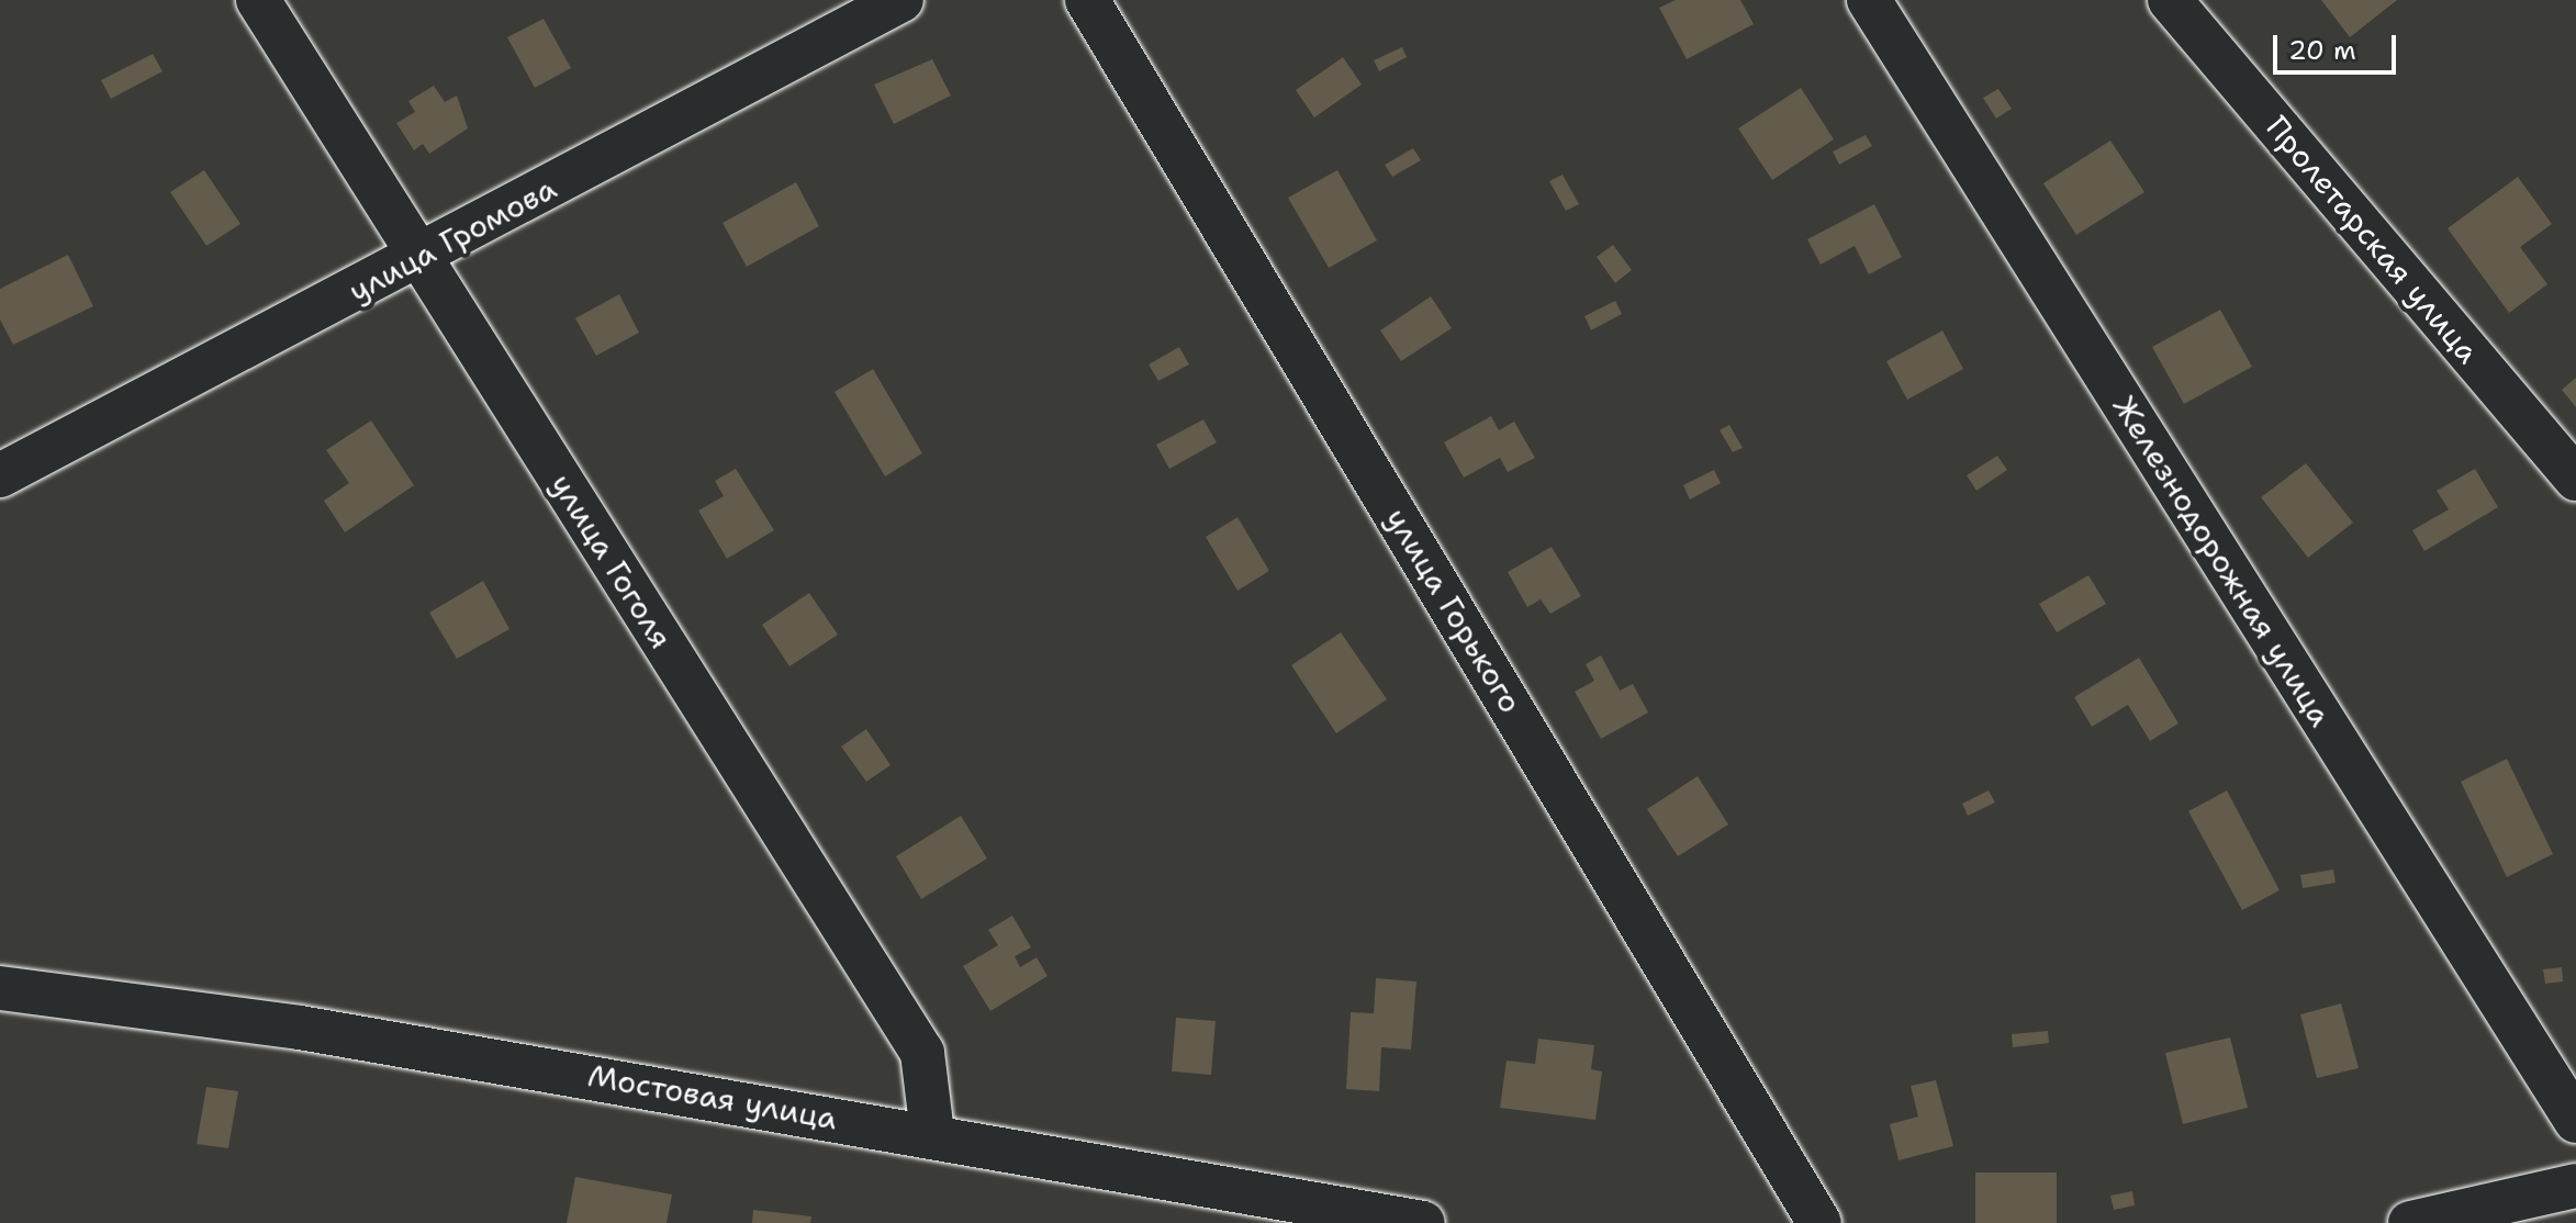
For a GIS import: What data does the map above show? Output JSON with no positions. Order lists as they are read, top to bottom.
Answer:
{
  "streets": {
    "street": [
      "улица Громова",
      "Пролетарская улица",
      "улица Гоголя",
      "Железнодорожная улица",
      "улица Горького",
      "Мостовая улица"
    ]
  },
  "crossings": [
    ["улица Громова", "улица Гоголя"],
    ["улица Гоголя", "Мостовая улица"]
  ],
  "scale_bar": "20 m"
}
